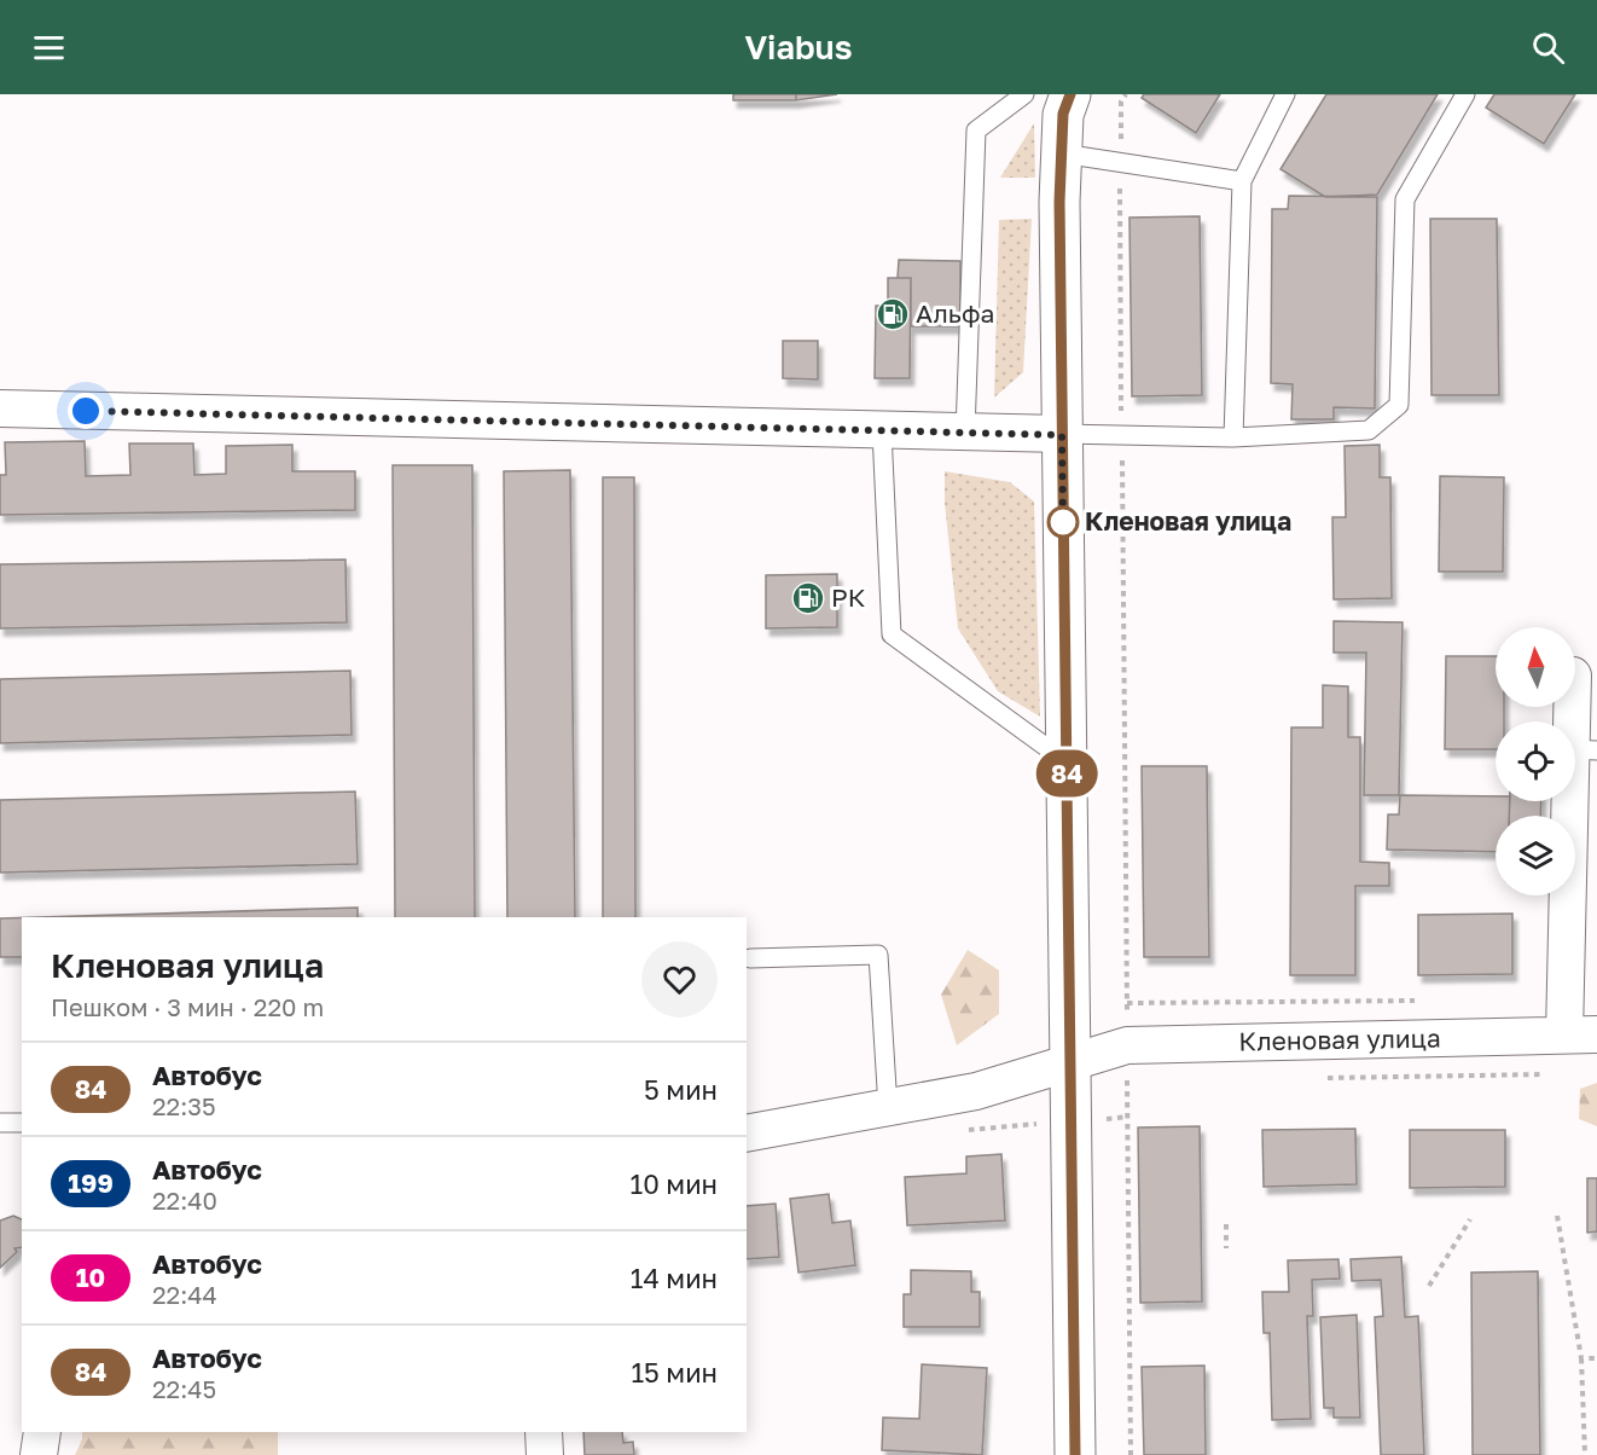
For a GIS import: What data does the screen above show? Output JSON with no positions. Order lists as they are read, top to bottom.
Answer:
{
  "streets": {
    "street": ["Кленовая улица"]
  },
  "places": {
    "fuel station": ["Альфа", "РК"],
    "other": ["Кленовая улица"]
  },
  "lines": ["bus line 84"],
  "north": "top",
  "page": {
    "header": "Viabus",
    "on_map": "84",
    "heading": ["Кленовая улица", "Пешком · 3 мин · 220 m"],
    "list": [
      {
        "mark": "84",
        "name": "Автобус",
        "note": "22:35",
        "value": "5 мин"
      },
      {
        "mark": "199",
        "name": "Автобус",
        "note": "22:40",
        "value": "10 мин"
      },
      {
        "mark": "10",
        "name": "Автобус",
        "note": "22:44",
        "value": "14 мин"
      },
      {
        "mark": "84",
        "name": "Автобус",
        "note": "22:45",
        "value": "15 мин"
      }
    ]
  }
}
